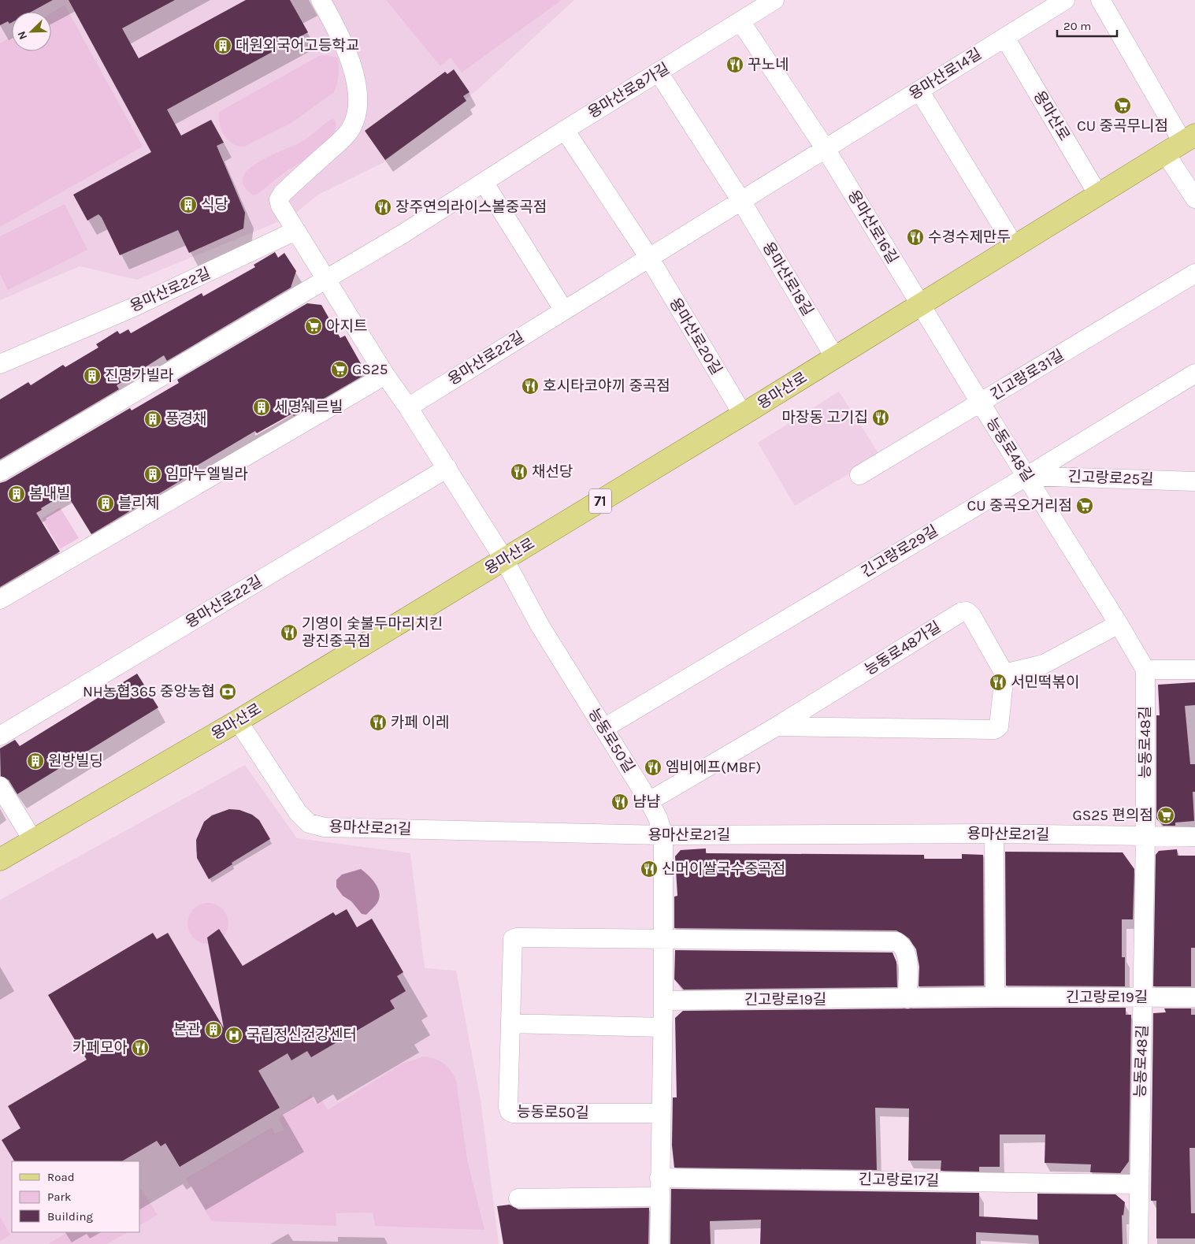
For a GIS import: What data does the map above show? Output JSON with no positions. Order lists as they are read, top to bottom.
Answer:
{
  "streets": {
    "main road": ["용마산로", "71"],
    "street": [
      "용마산로14길",
      "용마산로8가길",
      "용마산로16길",
      "용마산로18길",
      "용마산로22길",
      "용마산로20길",
      "긴고랑로31길",
      "능동로48길",
      "긴고랑로25길",
      "긴고랑로29길",
      "능동로48가길",
      "능동로50길",
      "용마산로21길",
      "긴고랑로19길",
      "긴고랑로17길"
    ]
  },
  "crossings": [
    ["용마산로14길", "용마산로"],
    ["용마산로14길", "용마산로16길"],
    ["용마산로8가길", "용마산로16길"],
    ["용마산로8가길", "용마산로18길"],
    ["용마산로8가길", "용마산로20길"],
    ["용마산로", "용마산로16길"],
    ["용마산로", "용마산로18길"],
    ["용마산로", "용마산로20길"],
    ["용마산로", "능동로48길"],
    ["용마산로", "능동로50길"],
    ["용마산로", "용마산로21길"],
    ["용마산로16길", "능동로48길"],
    ["긴고랑로31길", "능동로48길"],
    ["능동로48길", "긴고랑로25길"],
    ["능동로48길", "긴고랑로29길"],
    ["능동로48길", "용마산로21길"],
    ["능동로48길", "긴고랑로19길"],
    ["능동로48길", "긴고랑로17길"],
    ["긴고랑로25길", "긴고랑로29길"],
    ["긴고랑로29길", "능동로50길"],
    ["능동로48가길", "능동로50길"],
    ["능동로50길", "용마산로21길"],
    ["능동로50길", "긴고랑로19길"],
    ["능동로50길", "긴고랑로17길"]
  ],
  "places": {
    "building": [
      "대원외국어고등학교",
      "식당",
      "진명가빌라",
      "세명쉐르빌",
      "풍경채",
      "임마누엘빌라",
      "봄내빌",
      "블리체",
      "원방빌딩",
      "본관"
    ],
    "restaurant": [
      "꾸노네",
      "장주연의라이스볼중곡점",
      "수경수제만두",
      "호시타코야끼 중곡점",
      "마장동 고기집",
      "채선당",
      "기영이 숯불두마리치킨 광진중곡점",
      "서민떡볶이",
      "카페 이레",
      "엠비에프(MBF)",
      "냠냠",
      "신머이쌀국수중곡점",
      "카페모아"
    ],
    "supermarket": [
      "CU 중곡무니점",
      "아지트",
      "GS25",
      "CU 중곡오거리점",
      "GS25 편의점"
    ],
    "bank": ["NH농협365 중앙농협"],
    "hospital": ["국립정신건강센터"]
  },
  "legend": ["Road", "Park", "Building"],
  "scale_bar": "20 m",
  "north": "bottom left"
}
